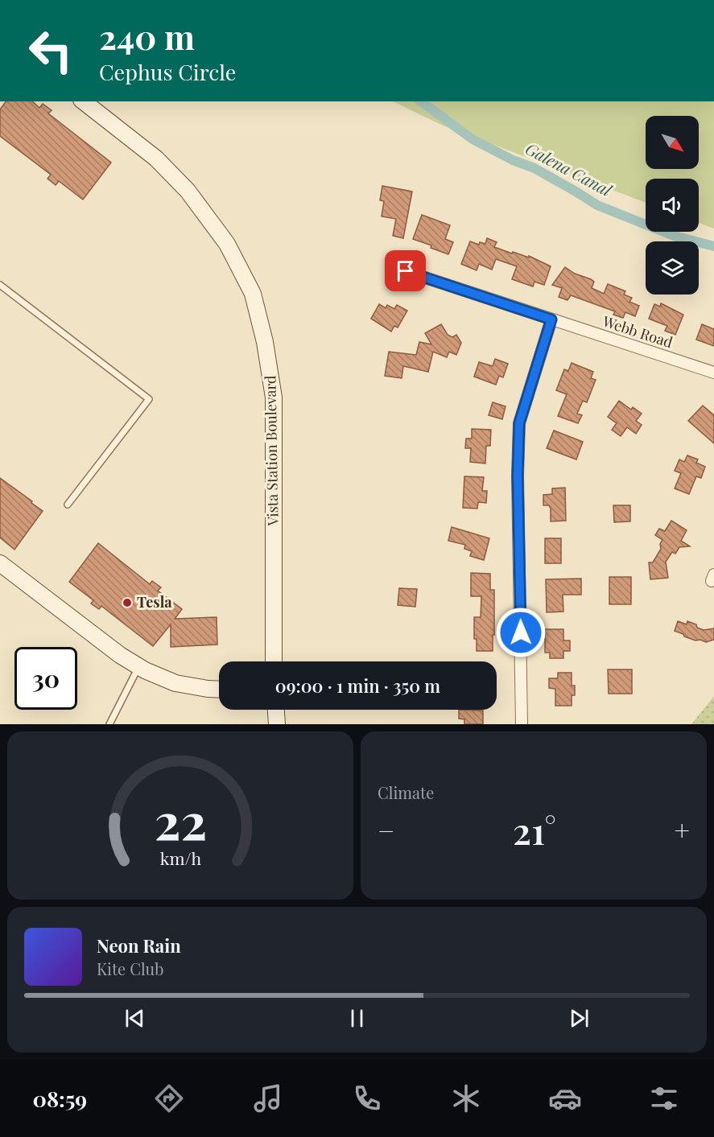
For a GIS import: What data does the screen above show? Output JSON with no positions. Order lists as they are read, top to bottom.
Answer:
{
  "streets": {
    "street": ["Webb Road", "Vista Station Boulevard"]
  },
  "water": ["Galena Canal"],
  "places": ["Tesla"],
  "north": "bottom right",
  "page": {
    "turn": ["240 m", "Cephus Circle"],
    "limit": "30",
    "trip": "09:00 · 1 min · 350 m",
    "tile": "Climate",
    "heat": ["−", "21°", "+"],
    "song": ["Neon Rain", "Kite Club"],
    "tabs": "08:59",
    "gauge": ["22", "km/h"]
  }
}
